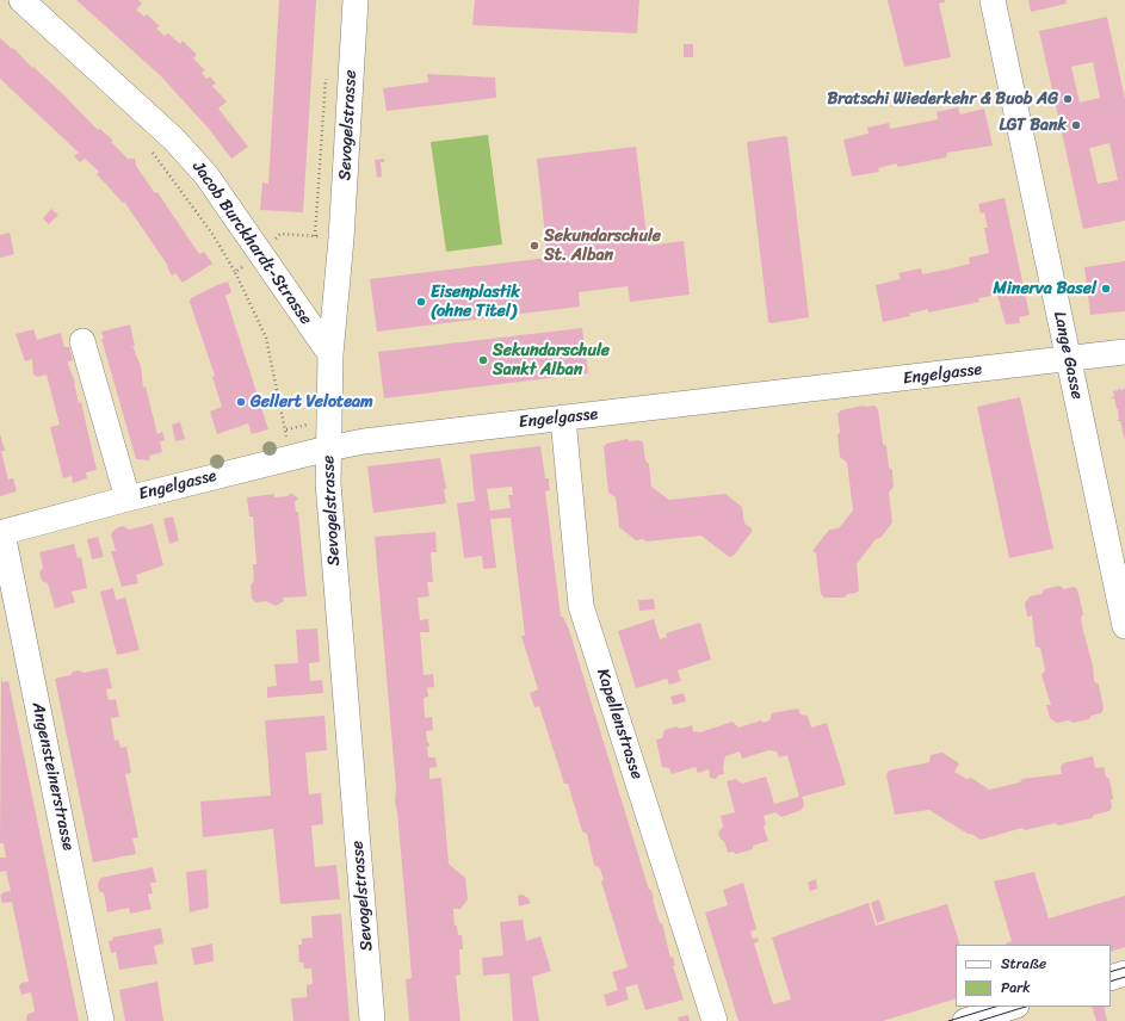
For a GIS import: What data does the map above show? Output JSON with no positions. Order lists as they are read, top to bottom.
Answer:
{
  "streets": {
    "street": [
      "Sevogelstrasse",
      "Jacob Burckhardt-Strasse",
      "Lange Gasse",
      "Engelgasse",
      "Kapellenstrasse",
      "Angensteinerstrasse"
    ]
  },
  "crossings": [
    ["Sevogelstrasse", "Jacob Burckhardt-Strasse"],
    ["Sevogelstrasse", "Engelgasse"],
    ["Lange Gasse", "Engelgasse"],
    ["Engelgasse", "Kapellenstrasse"],
    ["Engelgasse", "Angensteinerstrasse"]
  ],
  "places": [
    "Bratschi Wiederkehr & Buob AG",
    "LGT Bank",
    "Sekundarschule St. Alban",
    "Minerva Basel",
    "Eisenplastik (ohne Titel)",
    "Sekundarschule Sankt Alban",
    "Gellert Veloteam"
  ],
  "legend": ["Straße", "Park"]
}
